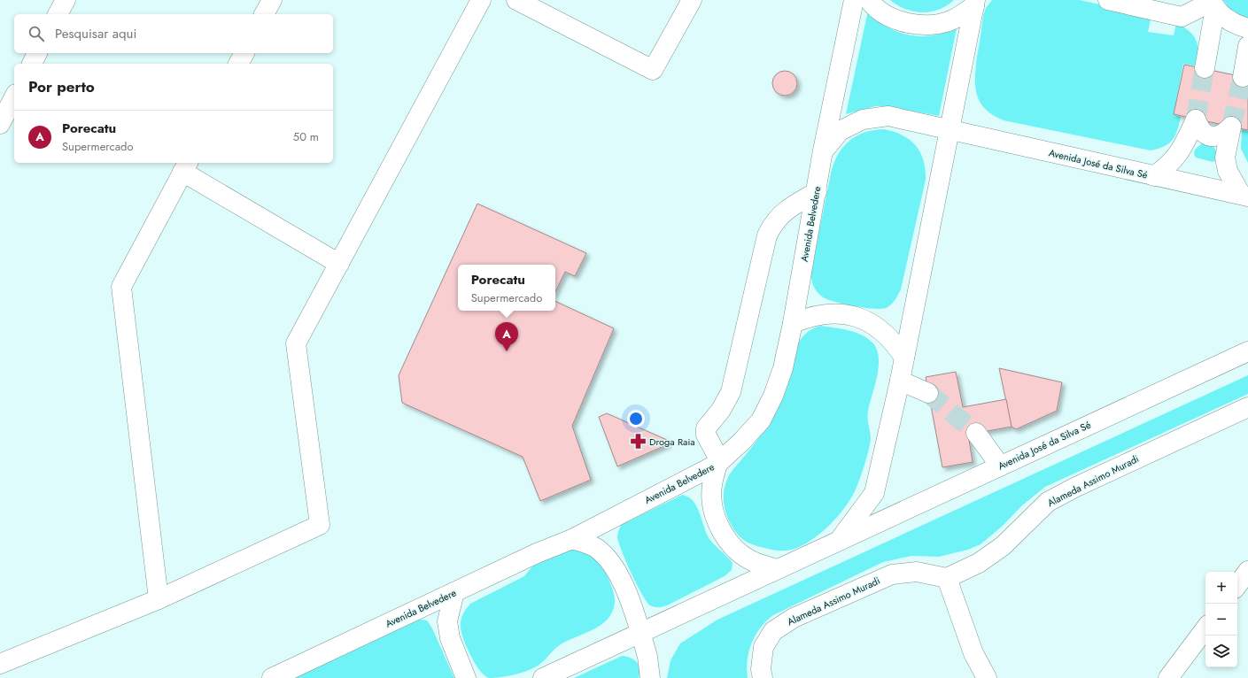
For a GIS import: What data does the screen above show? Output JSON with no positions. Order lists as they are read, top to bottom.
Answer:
{
  "streets": {
    "main road": ["Avenida José da Silva Sé", "Avenida Belvedere", "Alameda Assimo Muradi"]
  },
  "crossings": [
    ["Avenida José da Silva Sé", "Avenida Belvedere"]
  ],
  "places": {
    "pharmacy": ["Droga Raia"]
  },
  "page": {
    "search": "Pesquisar aqui",
    "heading": "Por perto",
    "list": [
      {
        "mark": "A",
        "name": "Porecatu",
        "note": "Supermercado",
        "value": "50 m"
      }
    ],
    "popup": ["Porecatu", "Supermercado"],
    "pins": "A",
    "map_buttons": ["+", "−"]
  }
}
